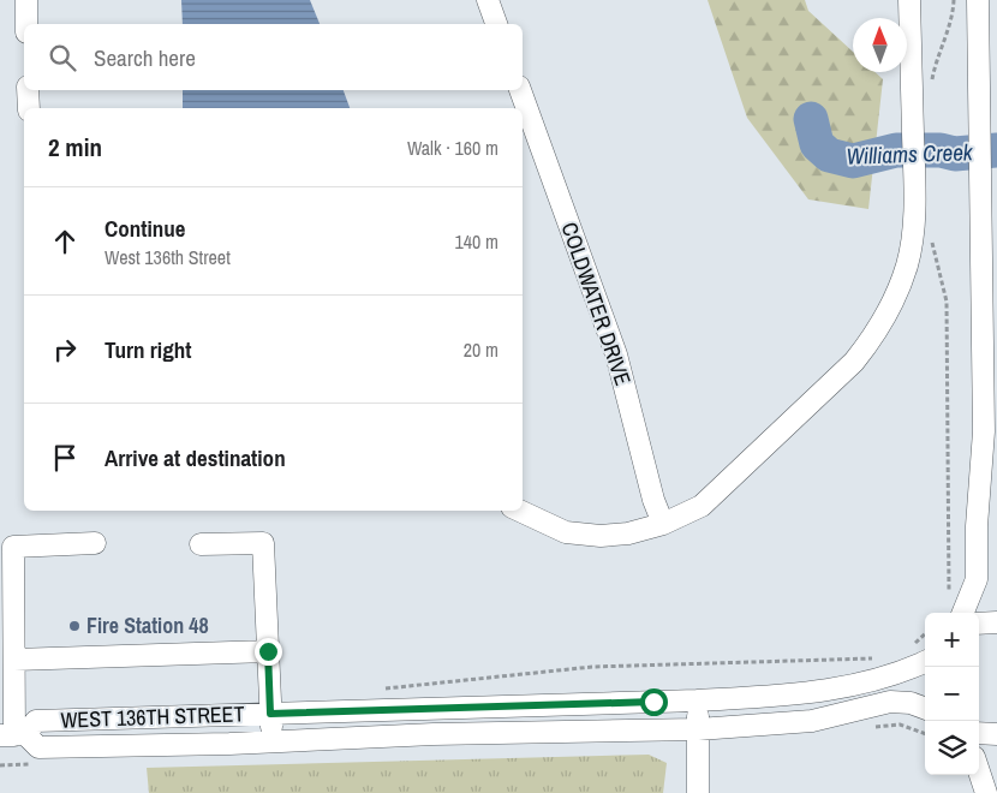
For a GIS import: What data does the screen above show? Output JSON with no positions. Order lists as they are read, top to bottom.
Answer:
{
  "streets": {
    "street": ["COLDWATER DRIVE", "WEST 136TH STREET"]
  },
  "water": ["Williams Creek"],
  "places": ["Fire Station 48"],
  "north": "top",
  "page": {
    "search": "Search here",
    "heading": ["2 min", "Walk · 160 m"],
    "list": [
      ["Continue", "West 136th Street", "140 m"],
      ["Turn right", "20 m"],
      "Arrive at destination"
    ],
    "map_buttons": ["+", "−"]
  }
}
